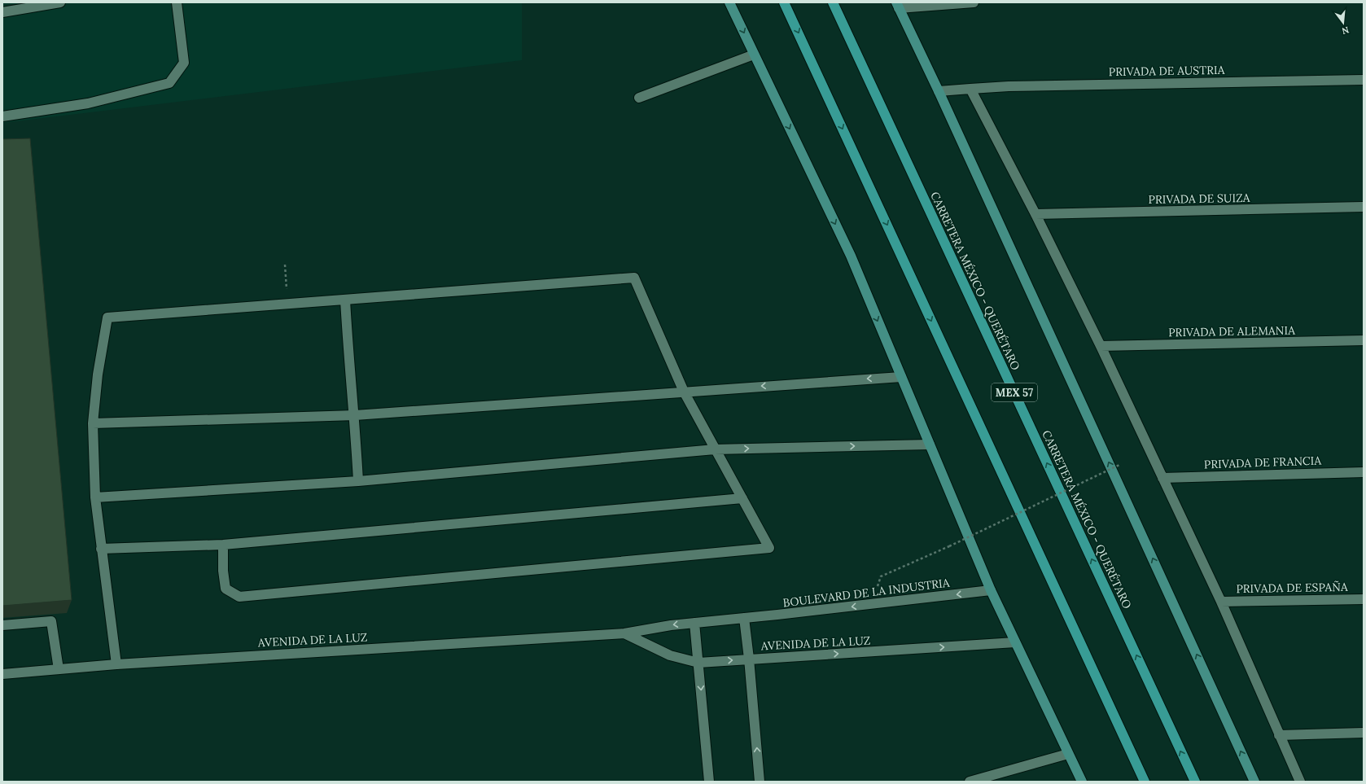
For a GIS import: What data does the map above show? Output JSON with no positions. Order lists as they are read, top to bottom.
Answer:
{
  "streets": {
    "highway": ["CARRETERA MÉXICO - QUERÉTARO", "MEX 57"],
    "street": [
      "PRIVADA DE AUSTRIA",
      "PRIVADA DE SUIZA",
      "PRIVADA DE ALEMANIA",
      "PRIVADA DE FRANCIA",
      "PRIVADA DE ESPAÑA",
      "BOULEVARD DE LA INDUSTRIA",
      "AVENIDA DE LA LUZ"
    ]
  },
  "crossings": [
    ["BOULEVARD DE LA INDUSTRIA", "AVENIDA DE LA LUZ"]
  ],
  "one_way": ["BOULEVARD DE LA INDUSTRIA"],
  "north": "bottom"
}
